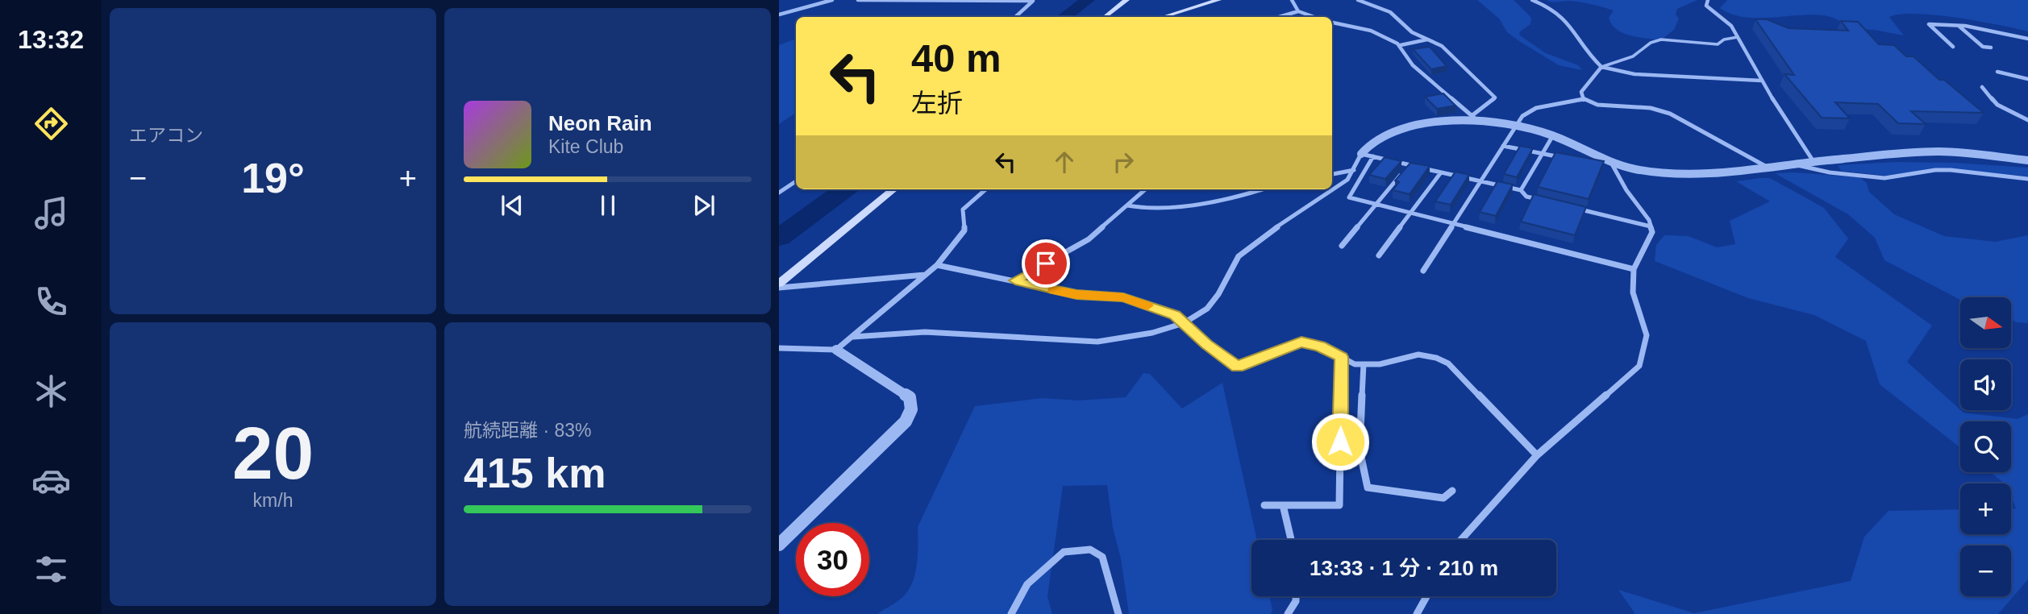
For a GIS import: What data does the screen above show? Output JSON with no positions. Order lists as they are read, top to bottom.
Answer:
{
  "north": "right",
  "page": {
    "tabs": "13:32",
    "tile": [
      "エアコン",
      ["20", "km/h"],
      ["航続距離 · 83%", "415 km"]
    ],
    "turn": ["40 m", "左折"],
    "song": ["Neon Rain", "Kite Club"],
    "heat": ["−", "19°", "+"],
    "map_buttons": ["+", "−"],
    "limit": "30",
    "trip": "13:33 · 1 分 · 210 m"
  }
}
